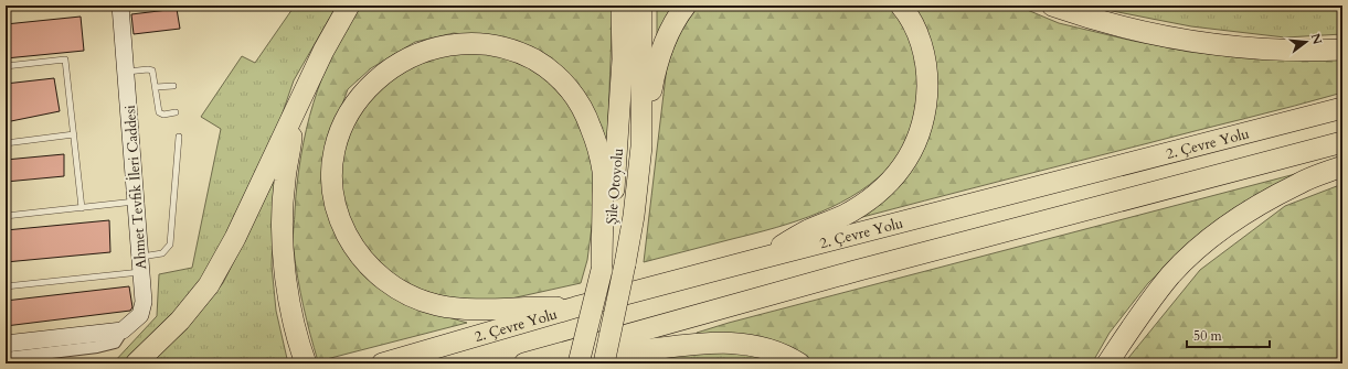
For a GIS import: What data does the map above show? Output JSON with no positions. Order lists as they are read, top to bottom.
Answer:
{
  "streets": {
    "highway": ["2. Çevre Yolu", "Şile Otoyolu"],
    "street": ["Ahmet Tevfik İleri Caddesi"]
  },
  "scale_bar": "50 m",
  "north": "right"
}
